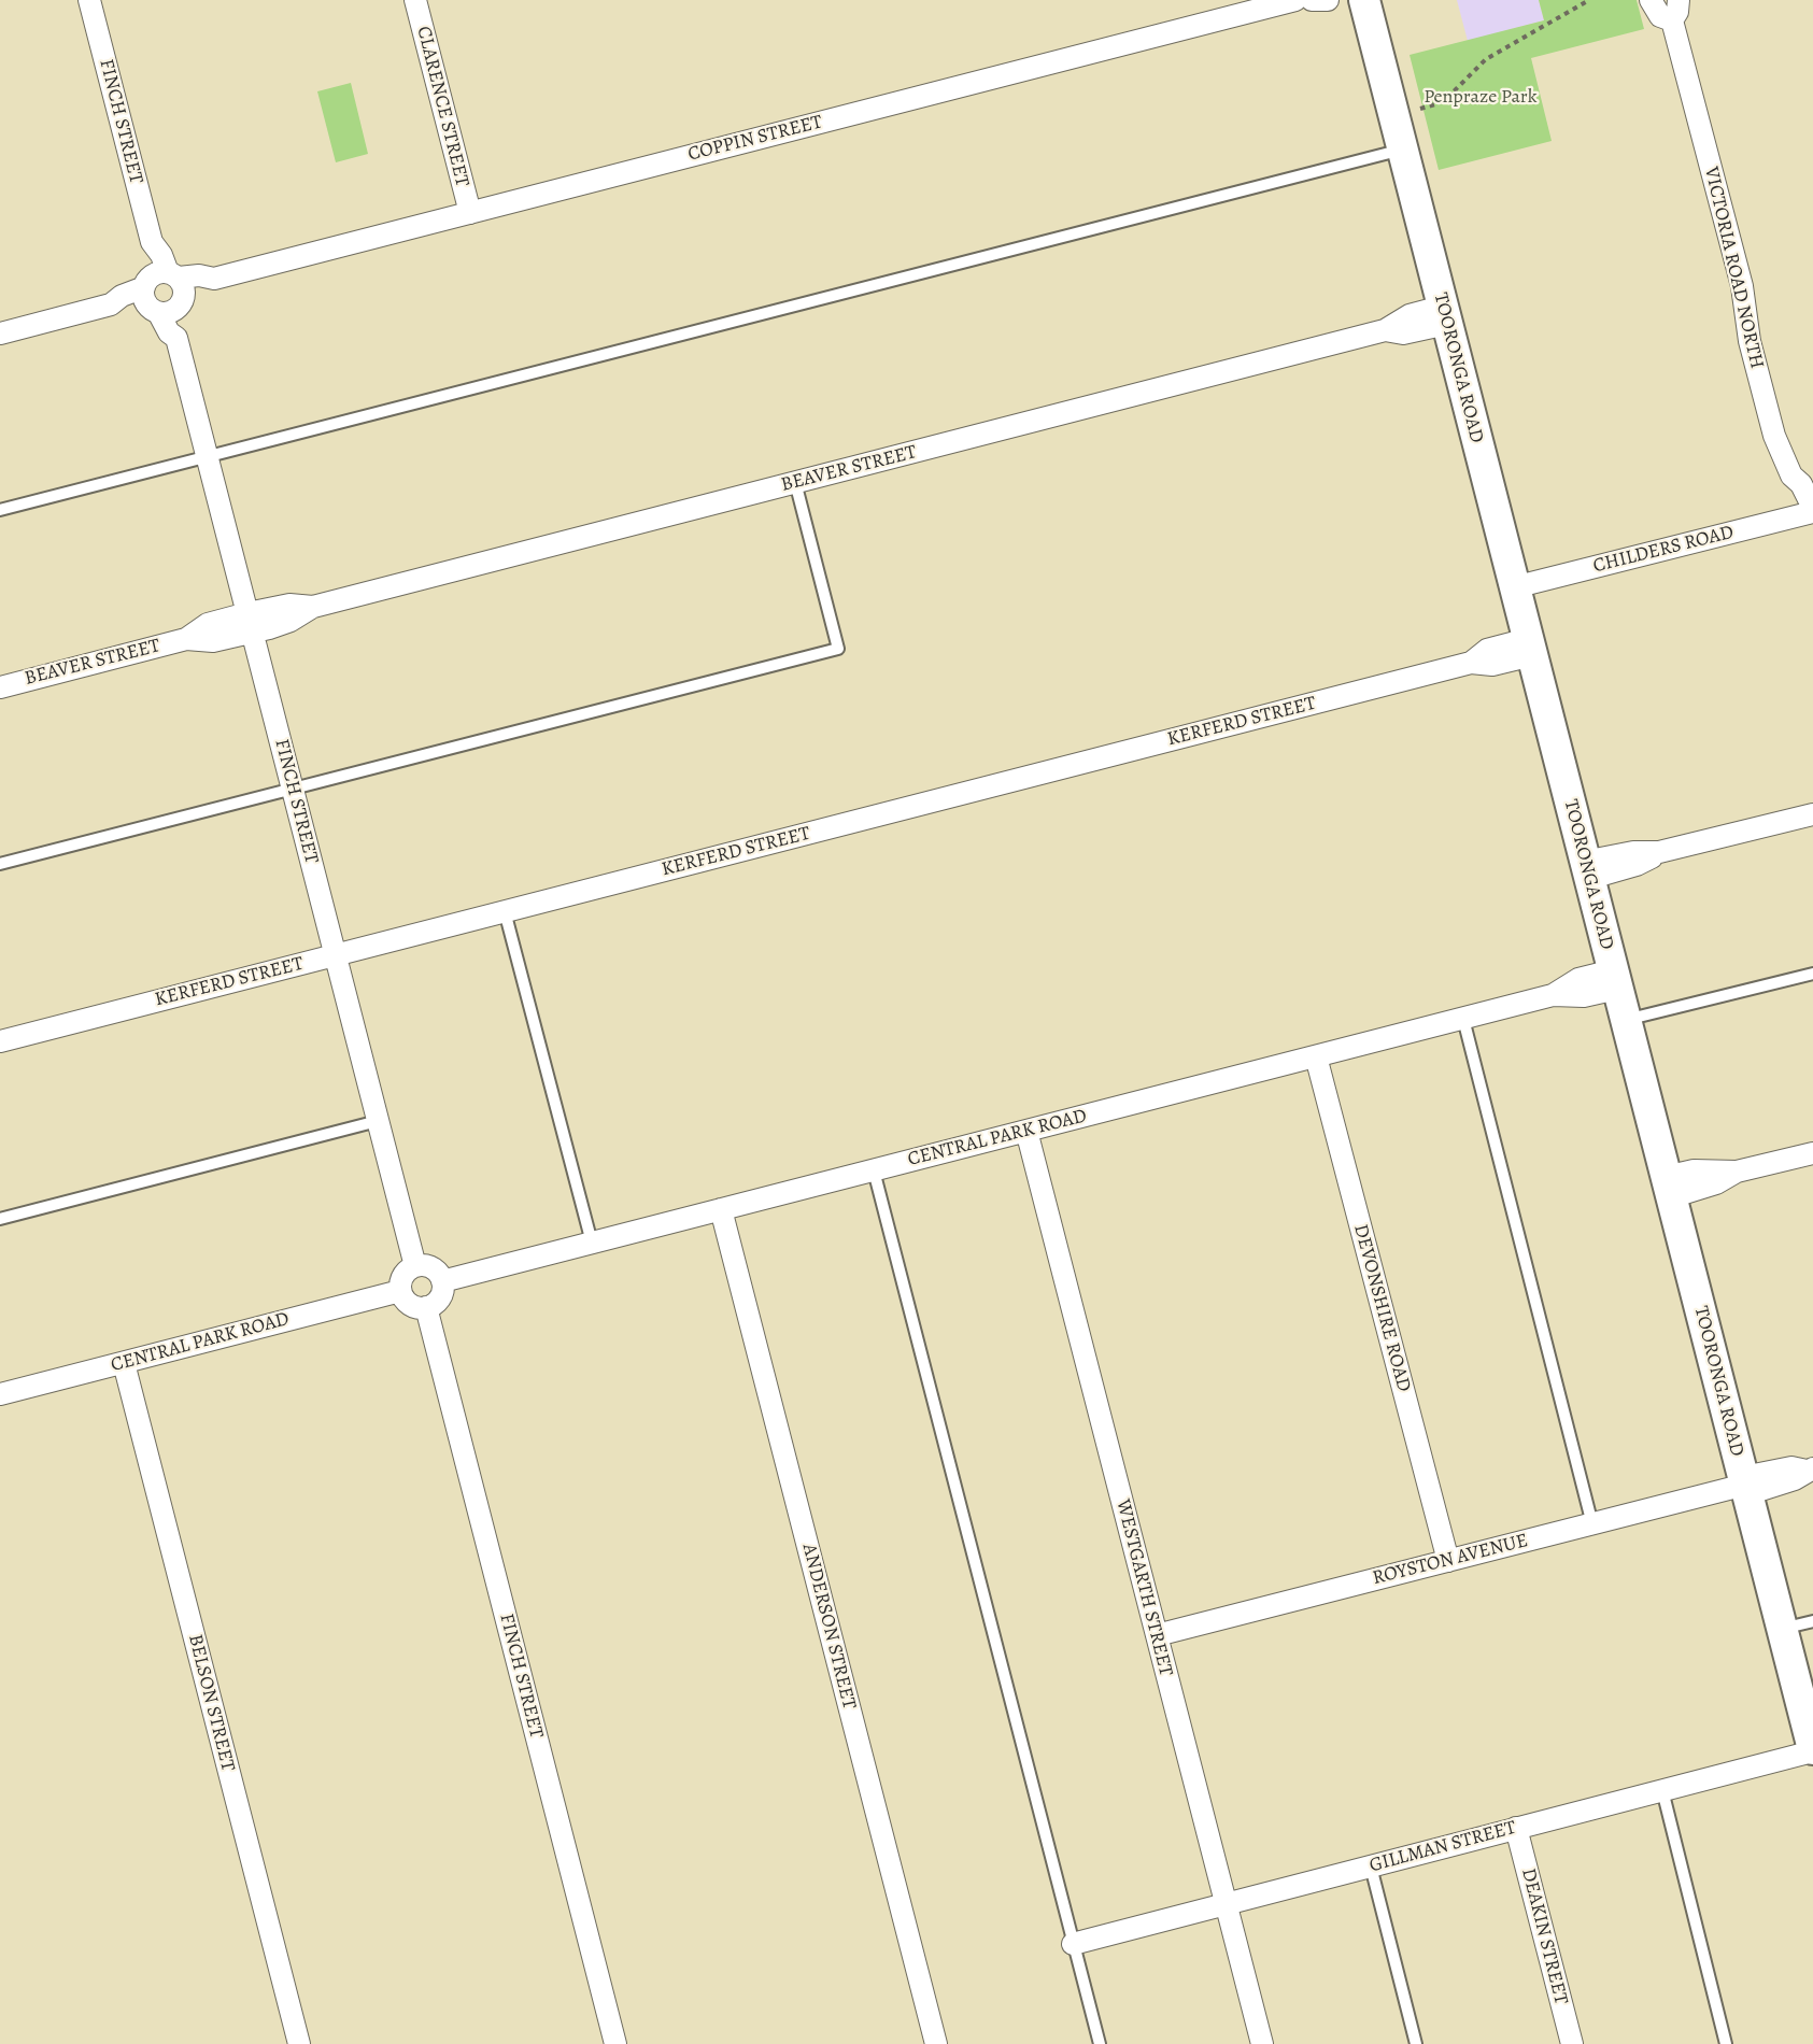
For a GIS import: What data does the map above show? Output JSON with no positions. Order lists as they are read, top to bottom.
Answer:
{
  "streets": {
    "main road": ["TOORONGA ROAD"],
    "street": [
      "CLARENCE STREET",
      "FINCH STREET",
      "COPPIN STREET",
      "VICTORIA ROAD NORTH",
      "BEAVER STREET",
      "CHILDERS ROAD",
      "KERFERD STREET",
      "CENTRAL PARK ROAD",
      "DEVONSHIRE ROAD",
      "ROYSTON AVENUE",
      "WESTGARTH STREET",
      "ANDERSON STREET",
      "BELSON STREET",
      "GILLMAN STREET",
      "DEAKIN STREET"
    ]
  },
  "crossings": [
    ["CLARENCE STREET", "COPPIN STREET"],
    ["FINCH STREET", "COPPIN STREET"],
    ["FINCH STREET", "BEAVER STREET"],
    ["FINCH STREET", "KERFERD STREET"],
    ["FINCH STREET", "CENTRAL PARK ROAD"],
    ["VICTORIA ROAD NORTH", "CHILDERS ROAD"],
    ["TOORONGA ROAD", "BEAVER STREET"],
    ["TOORONGA ROAD", "CHILDERS ROAD"],
    ["TOORONGA ROAD", "KERFERD STREET"],
    ["TOORONGA ROAD", "CENTRAL PARK ROAD"],
    ["TOORONGA ROAD", "ROYSTON AVENUE"],
    ["TOORONGA ROAD", "GILLMAN STREET"],
    ["CENTRAL PARK ROAD", "DEVONSHIRE ROAD"],
    ["CENTRAL PARK ROAD", "WESTGARTH STREET"],
    ["CENTRAL PARK ROAD", "ANDERSON STREET"],
    ["CENTRAL PARK ROAD", "BELSON STREET"],
    ["DEVONSHIRE ROAD", "ROYSTON AVENUE"],
    ["ROYSTON AVENUE", "WESTGARTH STREET"],
    ["WESTGARTH STREET", "GILLMAN STREET"],
    ["GILLMAN STREET", "DEAKIN STREET"]
  ],
  "parks": ["Penpraze Park"]
}
